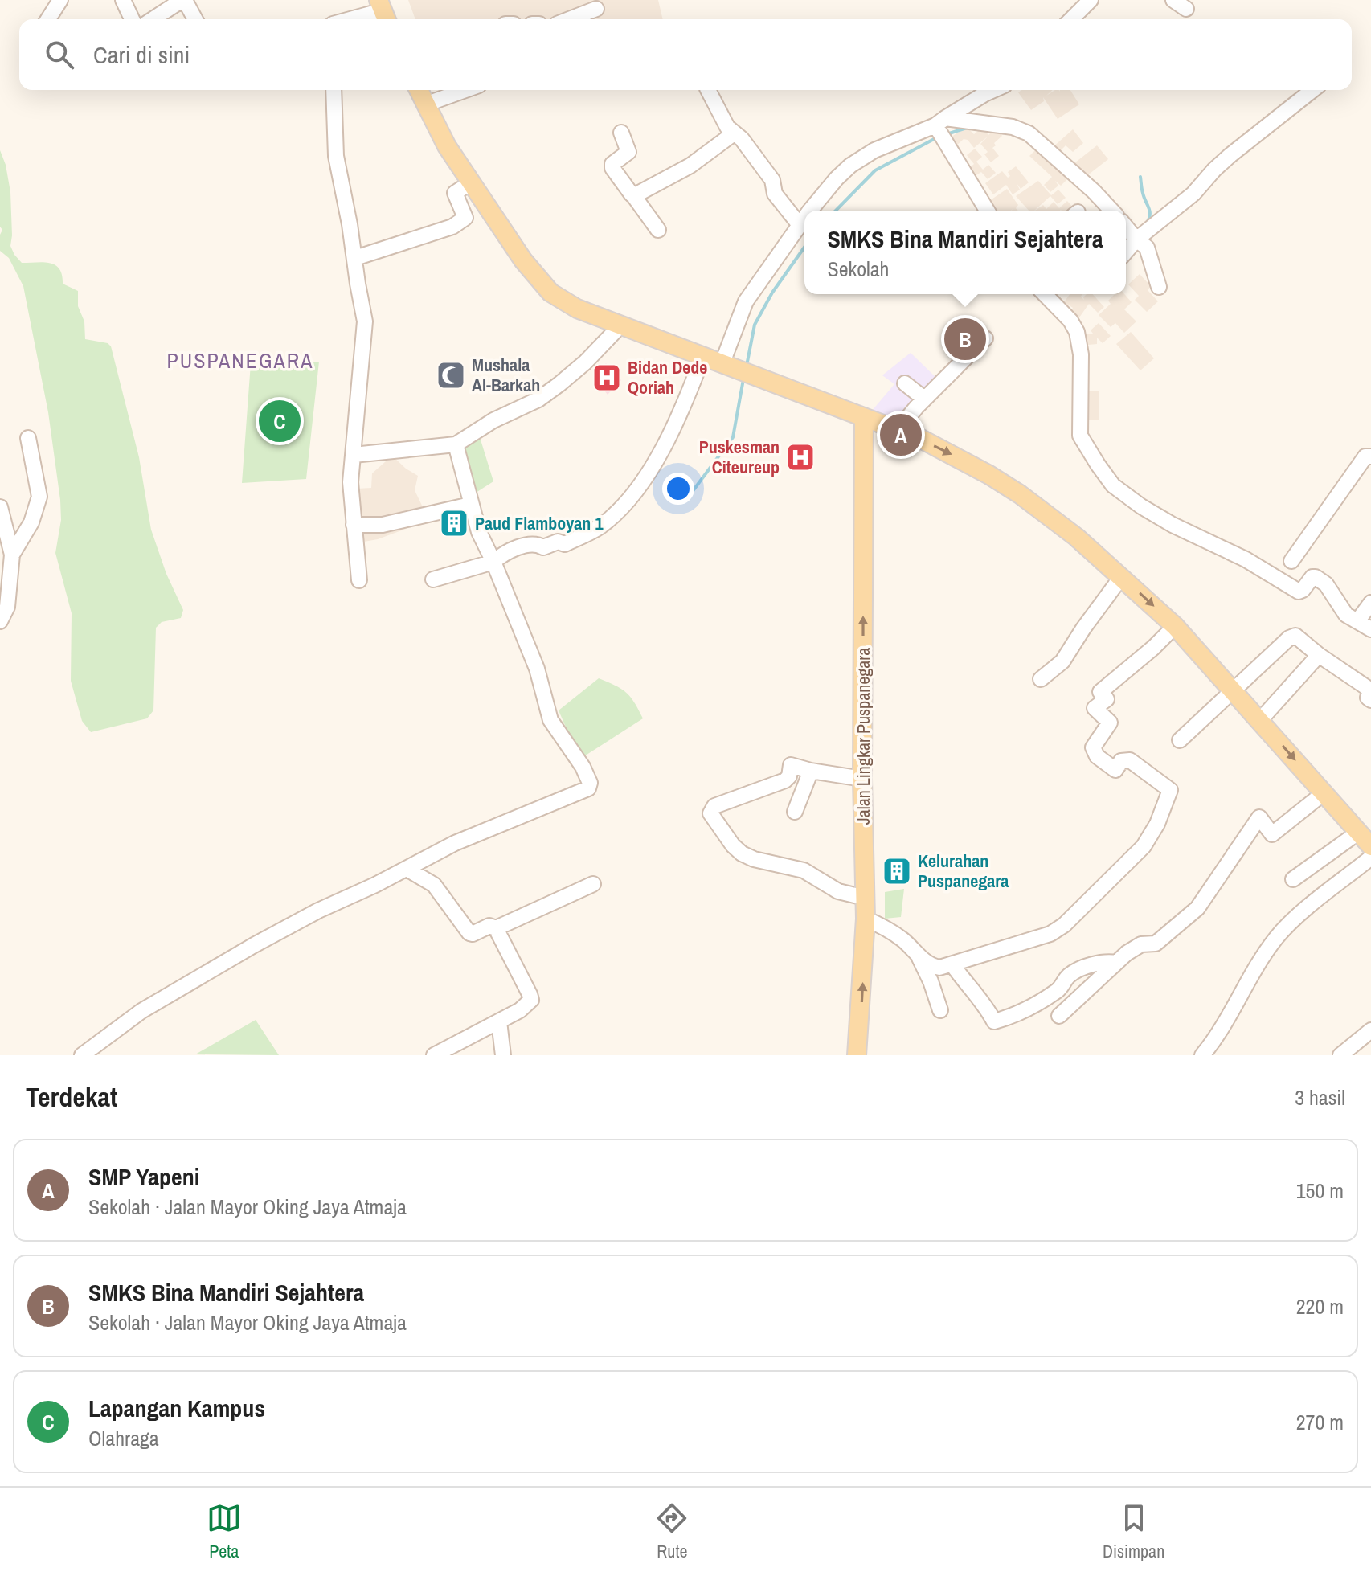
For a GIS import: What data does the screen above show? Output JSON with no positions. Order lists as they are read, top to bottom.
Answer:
{
  "streets": {
    "main road": ["Jalan Lingkar Puspanegara"]
  },
  "one_way": ["Jalan Lingkar Puspanegara"],
  "districts": ["PUSPANEGARA"],
  "places": {
    "mosque": ["Mushala Al-Barkah"],
    "hospital": ["Bidan Dede Qoriah", "Puskesman Citeureup"],
    "building": ["Paud Flamboyan 1", "Kelurahan Puspanegara"]
  },
  "page": {
    "search": "Cari di sini",
    "popup": ["SMKS Bina Mandiri Sejahtera", "Sekolah"],
    "pins": ["B", "C", "A"],
    "heading": ["Terdekat", "3 hasil"],
    "list": [
      {
        "mark": "A",
        "name": "SMP Yapeni",
        "note": "Sekolah · Jalan Mayor Oking Jaya Atmaja",
        "value": "150 m"
      },
      {
        "mark": "B",
        "name": "SMKS Bina Mandiri Sejahtera",
        "note": "Sekolah · Jalan Mayor Oking Jaya Atmaja",
        "value": "220 m"
      },
      {
        "mark": "C",
        "name": "Lapangan Kampus",
        "note": "Olahraga",
        "value": "270 m"
      }
    ],
    "nav": ["Peta", "Rute", "Disimpan"]
  }
}
